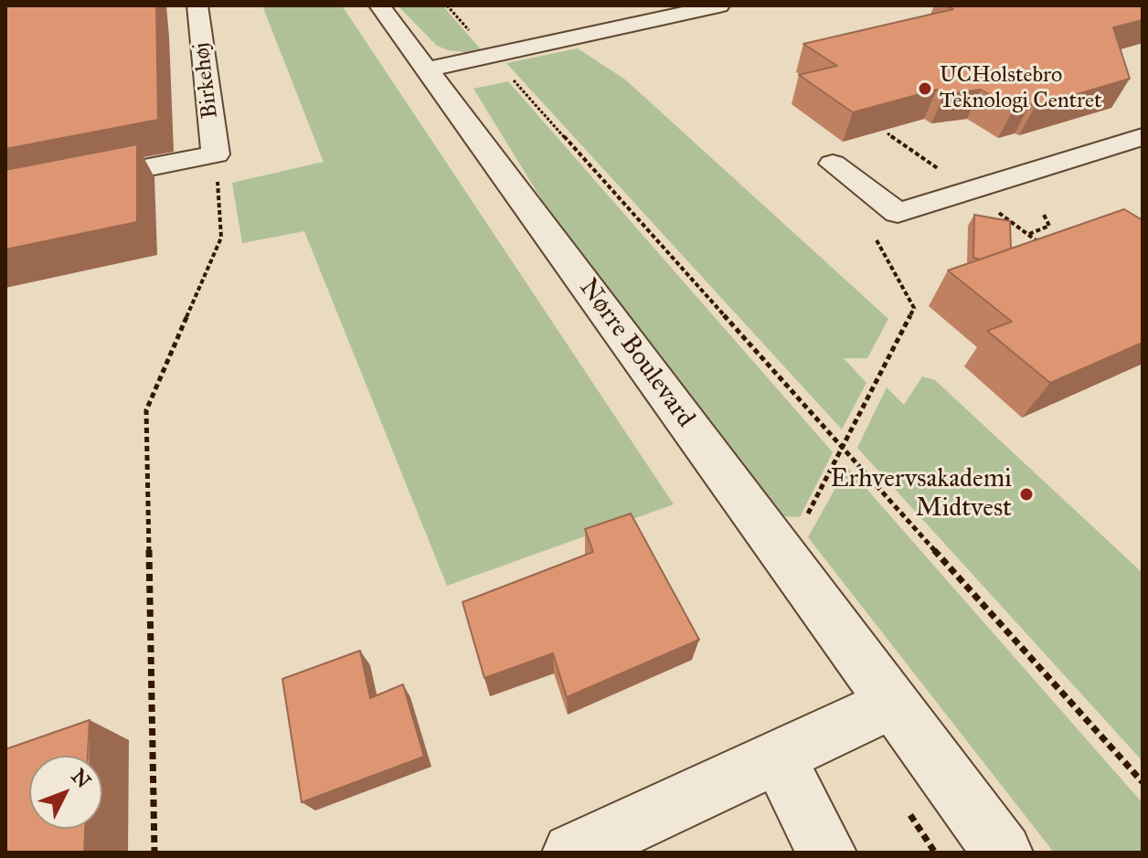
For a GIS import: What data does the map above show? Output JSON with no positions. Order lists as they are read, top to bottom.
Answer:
{
  "streets": {
    "street": ["Birkehøj", "Nørre Boulevard"]
  },
  "places": ["UCHolstebro Teknologi Centret", "Erhvervsakademi Midtvest"],
  "north": "top right"
}
